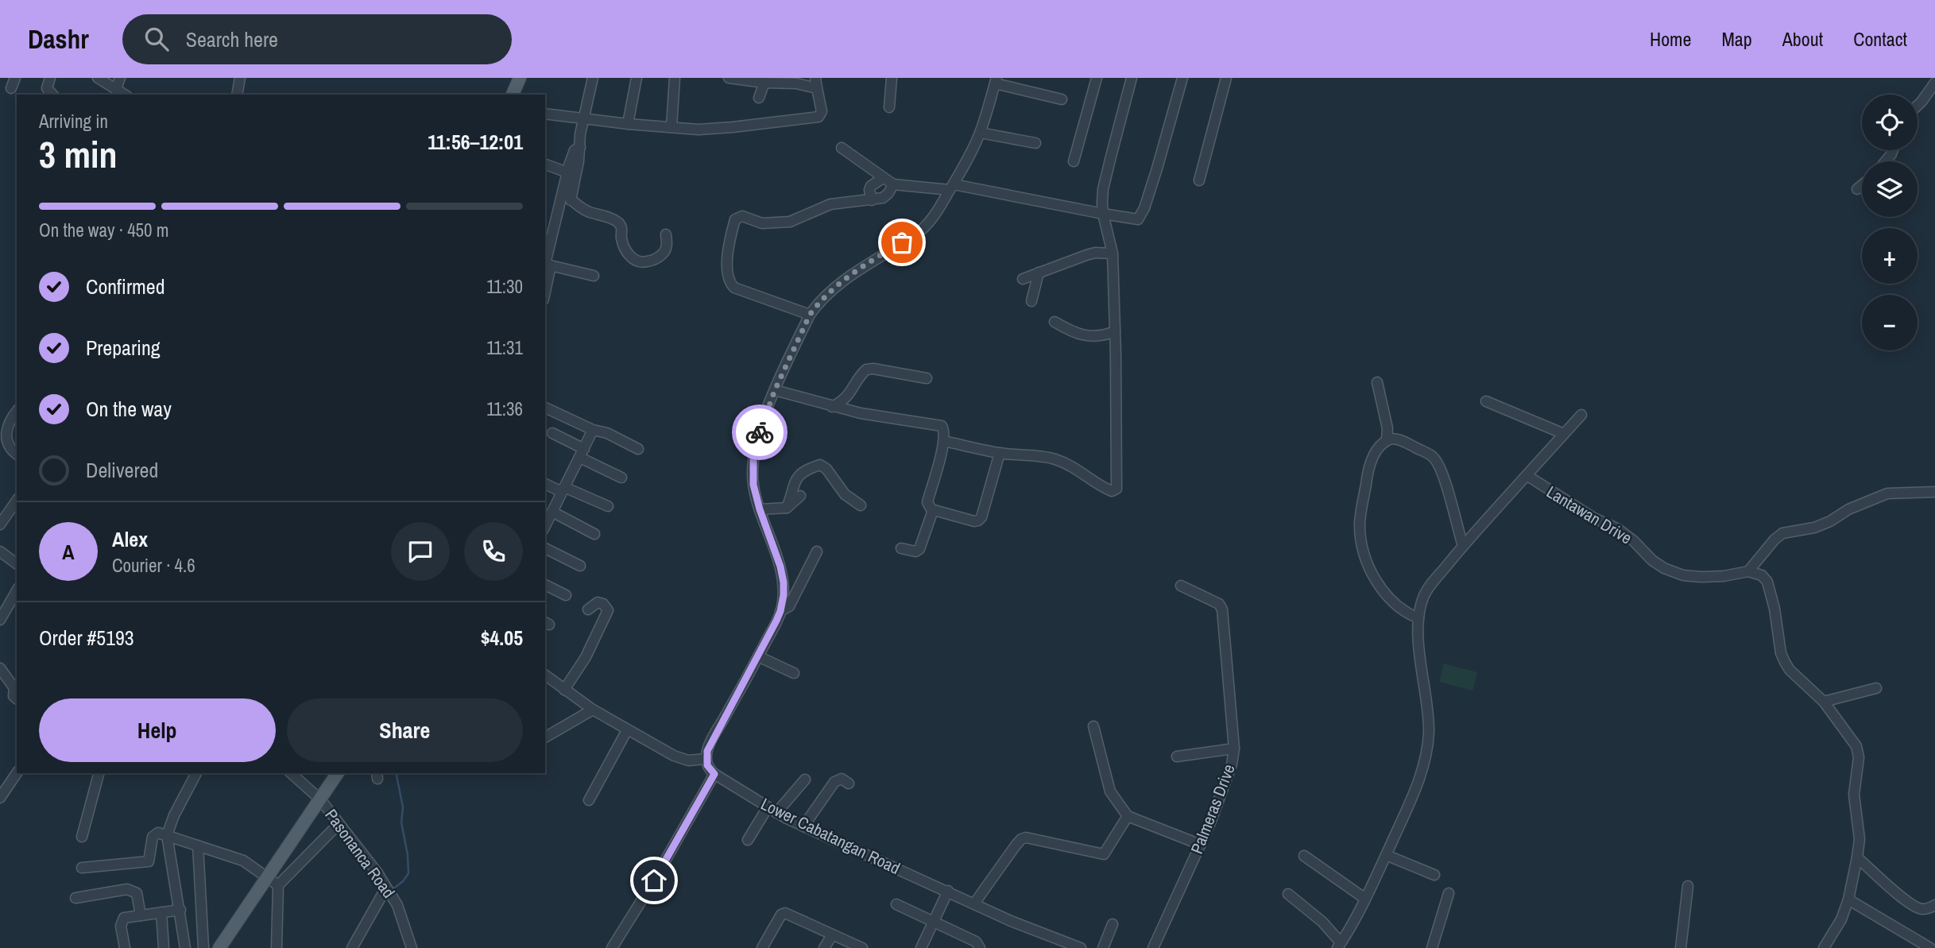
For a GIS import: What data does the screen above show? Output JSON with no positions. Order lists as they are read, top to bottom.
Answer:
{
  "streets": {
    "street": [
      "Lantawan Drive",
      "Palmeras Drive",
      "Lower Cabatangan Road",
      "Pasonanca Road"
    ]
  },
  "page": {
    "header": "Dashr",
    "search": "Search here",
    "nav": [
      "Home",
      "Map",
      "About",
      "Contact"
    ],
    "map_buttons": ["+", "−"],
    "heading": ["3 min", "Arriving in", "11:56–12:01"],
    "panel": [
      "Alex",
      "Courier · 4.6",
      "Order #5193",
      "$4.05"
    ],
    "bar": "On the way · 450 m",
    "list": [
      ["Confirmed", "11:30"],
      ["Preparing", "11:31"],
      ["On the way", "11:36"],
      "Delivered"
    ],
    "round": "A",
    "buttons": ["Help", "Share"]
  }
}
